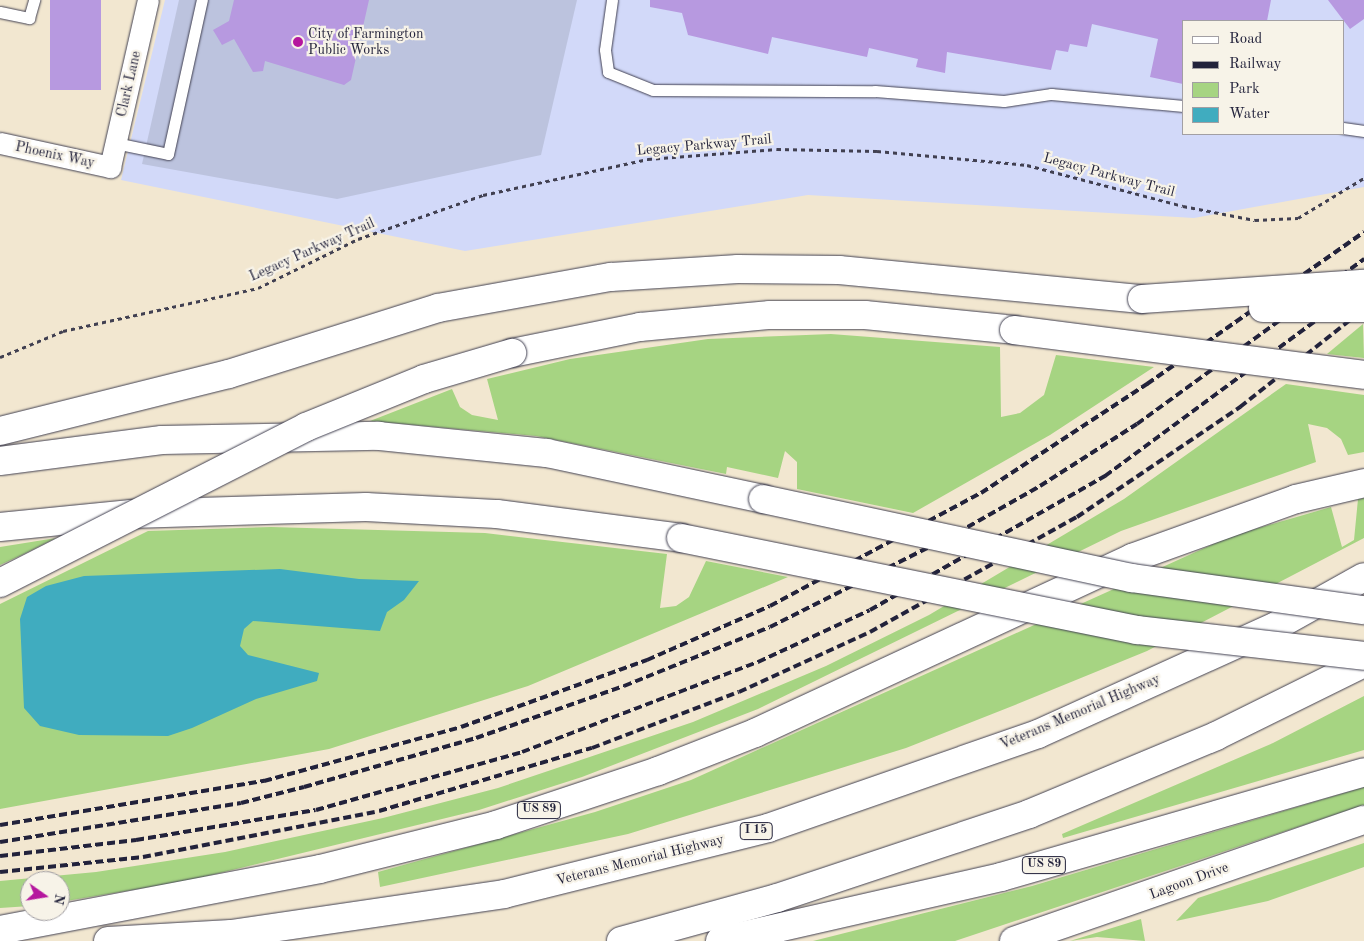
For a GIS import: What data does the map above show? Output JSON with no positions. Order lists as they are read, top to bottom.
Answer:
{
  "streets": {
    "main road": [
      "Veterans Memorial Highway",
      "US 89",
      "I 15",
      "Lagoon Drive"
    ],
    "street": ["Clark Lane", "Phoenix Way"],
    "path": ["Legacy Parkway Trail"]
  },
  "crossings": [
    ["Clark Lane", "Phoenix Way"]
  ],
  "places": ["City of Farmington Public Works"],
  "legend": [
    "Road",
    "Railway",
    "Park",
    "Water"
  ],
  "north": "right"
}
